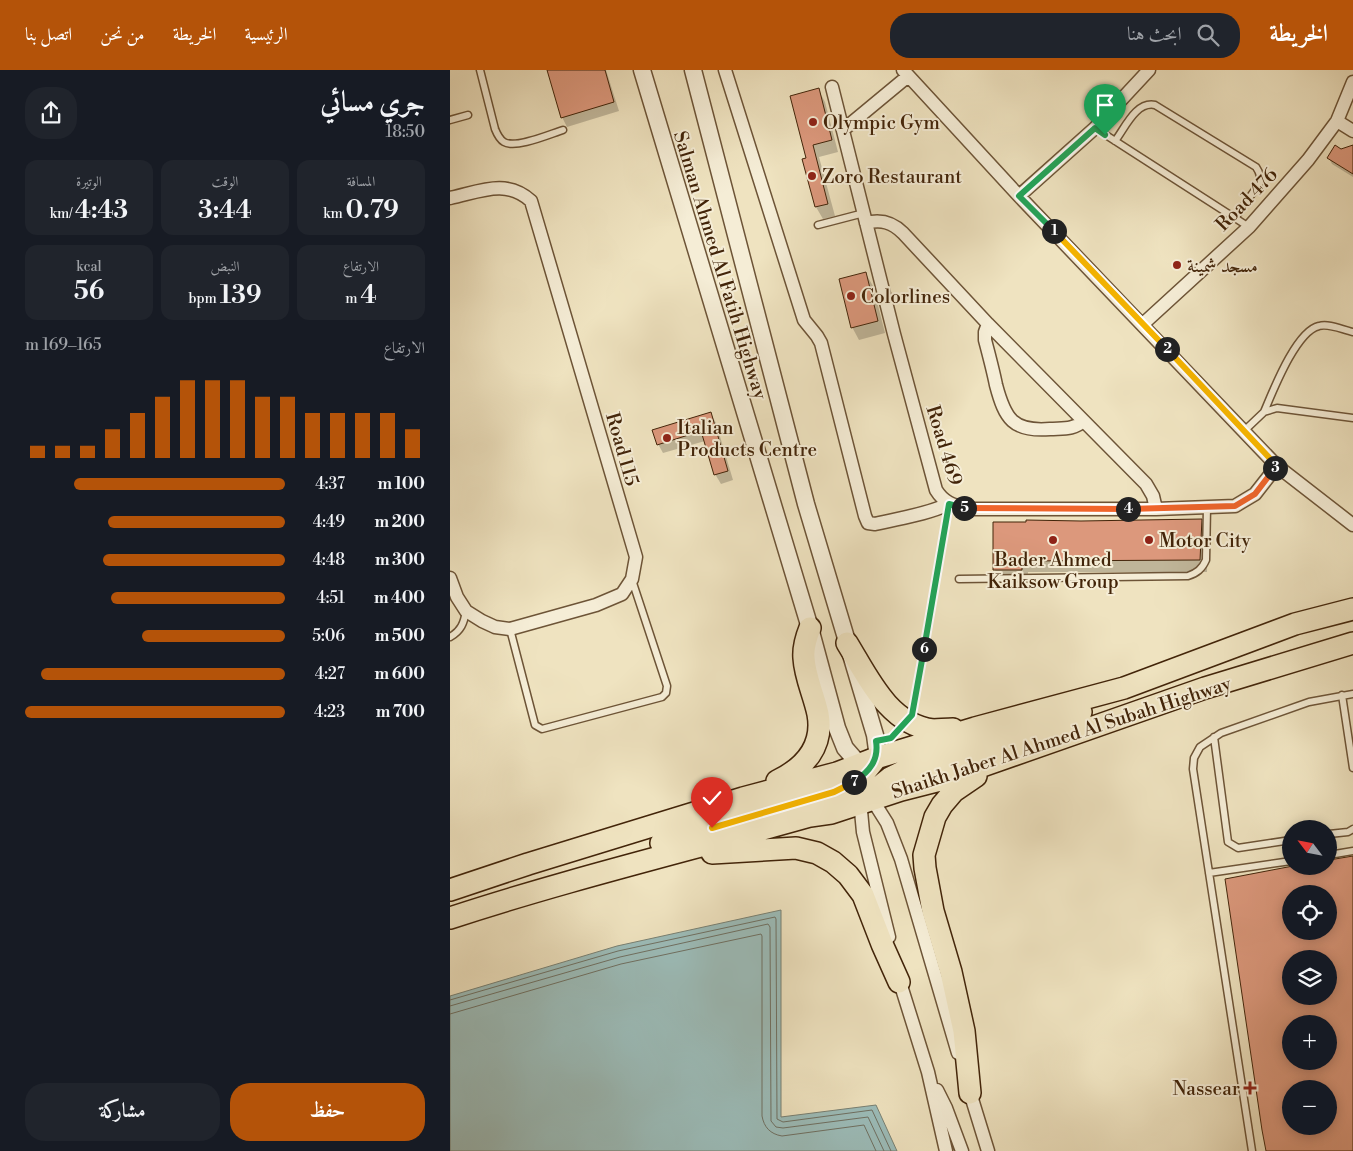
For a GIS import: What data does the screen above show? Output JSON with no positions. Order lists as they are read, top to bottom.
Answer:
{
  "streets": {
    "main road": ["Shaikh Jaber Al Ahmed Al Subah Highway"],
    "street": [
      "Road 476",
      "Salman Ahmed Al Fatih Highway",
      "Road 469",
      "Road 115"
    ]
  },
  "crossings": [
    ["Salman Ahmed Al Fatih Highway", "Shaikh Jaber Al Ahmed Al Subah Highway"]
  ],
  "places": {
    "other": [
      "Olympic Gym",
      "Zoro Restaurant",
      "مسجد شمينة",
      "Colorlines",
      "Italian Products Centre",
      "Bader Ahmed Kaiksow Group",
      "Motor City"
    ],
    "health": ["Nassear"]
  },
  "north": "top left",
  "page": {
    "header": "الخريطة",
    "search": "ابحث هنا",
    "nav": [
      "الرئيسية",
      "الخريطة",
      "من نحن",
      "اتصل بنا"
    ],
    "heading": ["جري مسائي", "18:50"],
    "stats": [
      ["المسافة", "0.79 km"],
      ["الوقت", "3:44"],
      ["الوتيرة", "4:43 /km"],
      ["الارتفاع", "4 m"],
      ["النبض", "139 bpm"],
      ["kcal", "56"]
    ],
    "pins": [
      "1",
      "2",
      "3",
      "5",
      "4",
      "6",
      "7"
    ],
    "chart": ["الارتفاع", "165–169 m"],
    "list": [
      {
        "name": "100 m",
        "note": "4:37"
      },
      {
        "name": "200 m",
        "note": "4:49"
      },
      {
        "name": "300 m",
        "note": "4:48"
      },
      {
        "name": "400 m",
        "note": "4:51"
      },
      {
        "name": "500 m",
        "note": "5:06"
      },
      {
        "name": "600 m",
        "note": "4:27"
      },
      {
        "name": "700 m",
        "note": "4:23"
      }
    ],
    "map_buttons": ["+", "−"],
    "buttons": ["حفظ", "مشاركة"]
  }
}
